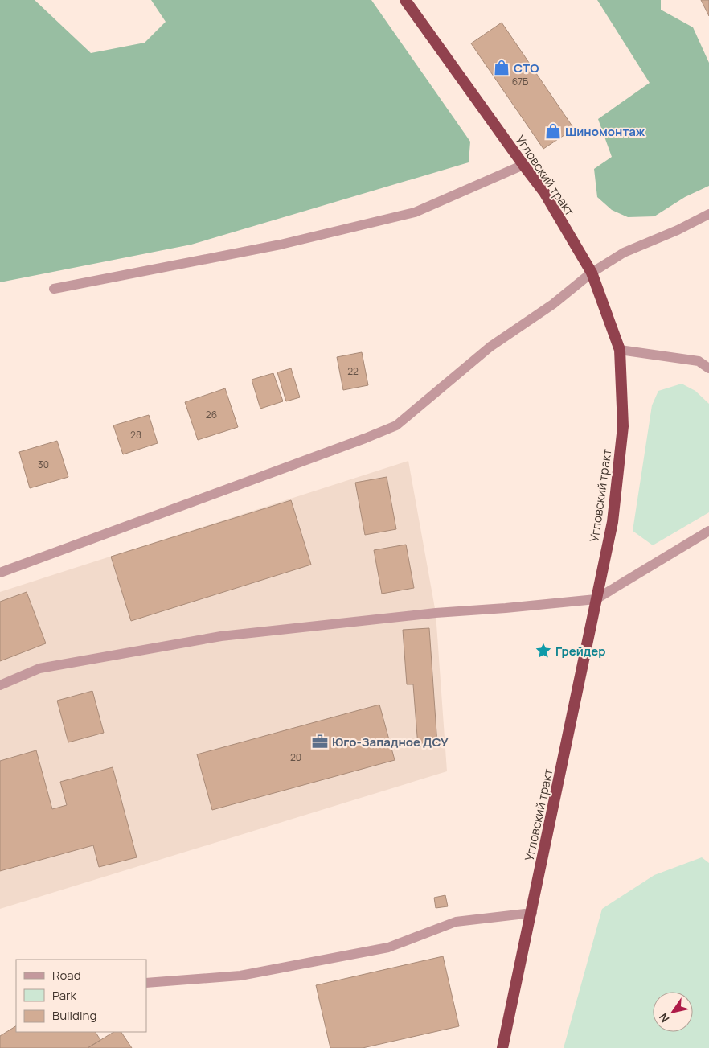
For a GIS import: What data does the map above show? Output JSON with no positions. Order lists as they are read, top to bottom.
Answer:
{
  "streets": {
    "highway": ["Угловский тракт"]
  },
  "places": {
    "shop": ["СТО", "Шиномонтаж"],
    "place": ["Грейдер"],
    "office": ["Юго-Западное ДСУ"]
  },
  "house_numbers": [
    "67Б",
    "22",
    "26",
    "28",
    "30",
    "20"
  ],
  "legend": ["Road", "Park", "Building"],
  "north": "bottom left"
}
